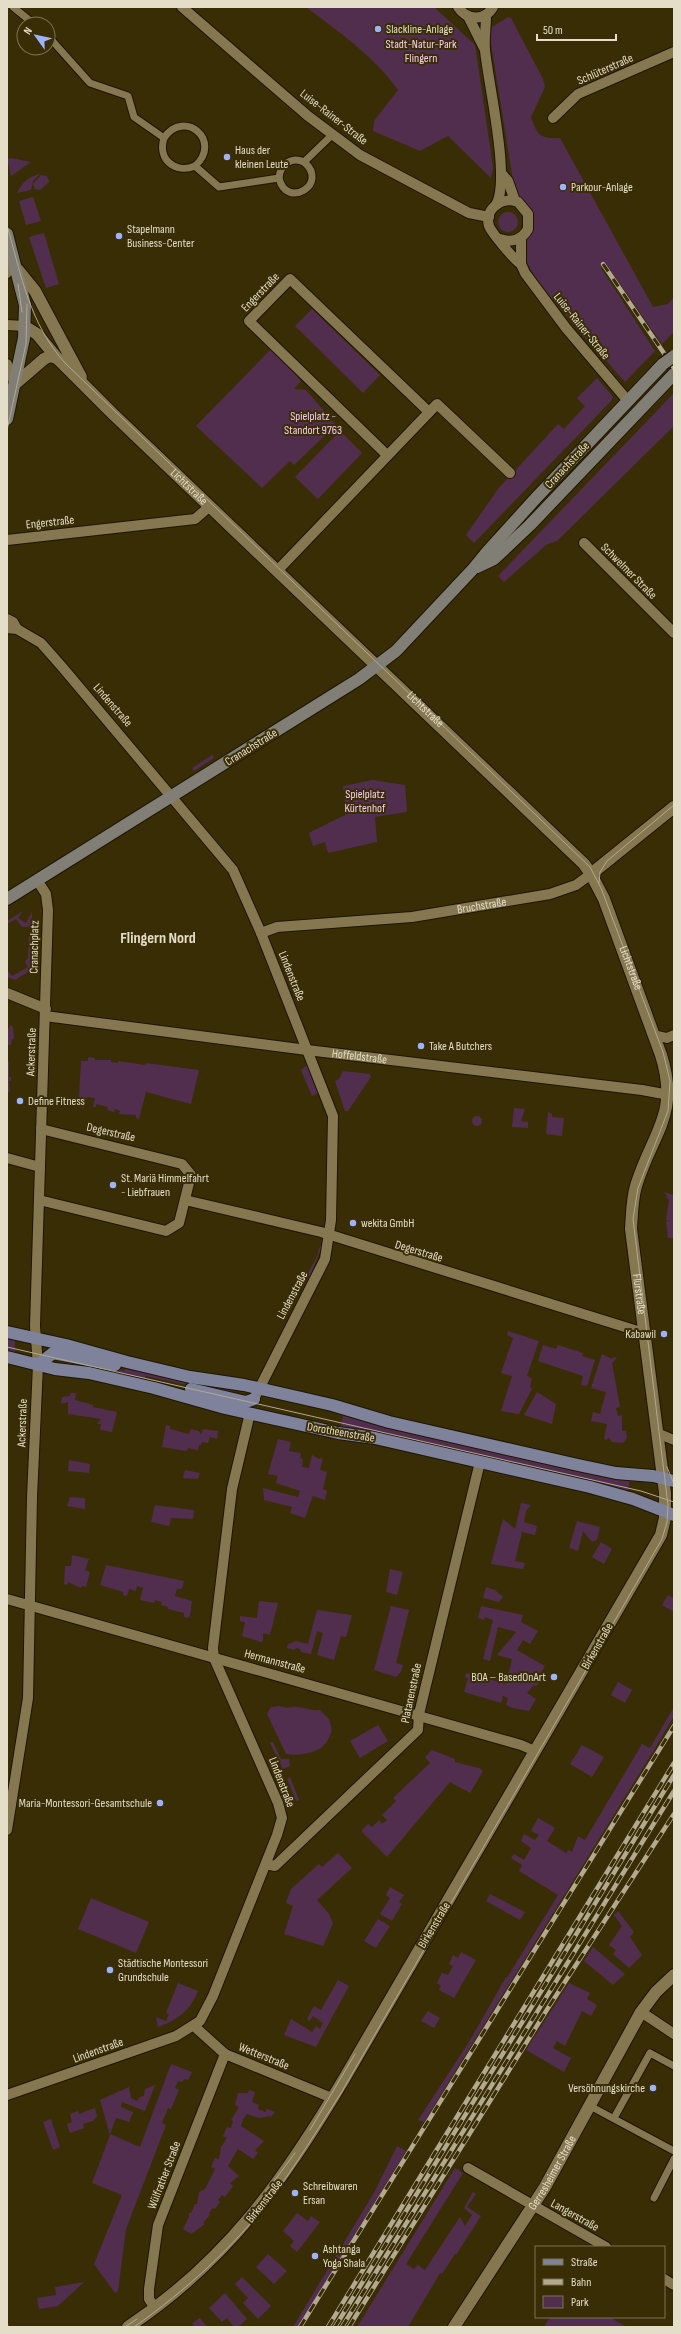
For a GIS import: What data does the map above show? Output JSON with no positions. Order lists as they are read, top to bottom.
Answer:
{
  "streets": {
    "main road": ["Cranachstraße", "Dorotheenstraße"],
    "street": [
      "Schlüterstraße",
      "Luise-Rainer-Straße",
      "Engerstraße",
      "Lichtstraße",
      "Schwelmer Straße",
      "Lindenstraße",
      "Bruchstraße",
      "Cranachplatz",
      "Ackerstraße",
      "Hoffeldstraße",
      "Degerstraße",
      "Flurstraße",
      "Birkenstraße",
      "Hermannstraße",
      "Platanenstraße",
      "Wetterstraße",
      "Gerresheimer Straße",
      "Wülfrather Straße",
      "Langerstraße"
    ]
  },
  "crossings": [
    ["Luise-Rainer-Straße", "Cranachstraße"],
    ["Engerstraße", "Lichtstraße"],
    ["Cranachstraße", "Lichtstraße"],
    ["Cranachstraße", "Lindenstraße"],
    ["Cranachstraße", "Cranachplatz"],
    ["Lichtstraße", "Bruchstraße"],
    ["Lichtstraße", "Hoffeldstraße"],
    ["Lichtstraße", "Flurstraße"],
    ["Lindenstraße", "Bruchstraße"],
    ["Lindenstraße", "Hoffeldstraße"],
    ["Lindenstraße", "Degerstraße"],
    ["Lindenstraße", "Dorotheenstraße"],
    ["Lindenstraße", "Hermannstraße"],
    ["Lindenstraße", "Platanenstraße"],
    ["Lindenstraße", "Wetterstraße"],
    ["Cranachplatz", "Ackerstraße"],
    ["Cranachplatz", "Hoffeldstraße"],
    ["Ackerstraße", "Hoffeldstraße"],
    ["Ackerstraße", "Degerstraße"],
    ["Ackerstraße", "Dorotheenstraße"],
    ["Ackerstraße", "Hermannstraße"],
    ["Hoffeldstraße", "Flurstraße"],
    ["Degerstraße", "Flurstraße"],
    ["Flurstraße", "Dorotheenstraße"],
    ["Flurstraße", "Birkenstraße"],
    ["Dorotheenstraße", "Birkenstraße"],
    ["Dorotheenstraße", "Platanenstraße"],
    ["Birkenstraße", "Hermannstraße"],
    ["Birkenstraße", "Wetterstraße"],
    ["Birkenstraße", "Wülfrather Straße"],
    ["Hermannstraße", "Platanenstraße"],
    ["Wetterstraße", "Wülfrather Straße"],
    ["Gerresheimer Straße", "Langerstraße"]
  ],
  "districts": ["Flingern Nord"],
  "parks": ["Stadt-Natur-Park Flingern", "Spielplatz - Standort 9763", "Spielplatz Kürtenhof"],
  "places": [
    "Slackline-Anlage",
    "Haus der kleinen Leute",
    "Parkour-Anlage",
    "Stapelmann Business-Center",
    "Take A Butchers",
    "Define Fitness",
    "St. Mariä Himmelfahrt - Liebfrauen",
    "wekita GmbH",
    "Kabawil",
    "BOA – BasedOnArt",
    "Maria-Montessori-Gesamtschule",
    "Städtische Montessori Grundschule",
    "Versöhnungskirche",
    "Schreibwaren Ersan",
    "Ashtanga Yoga Shala"
  ],
  "legend": ["Straße", "Bahn", "Park"],
  "scale_bar": "50 m",
  "north": "top left"
}
